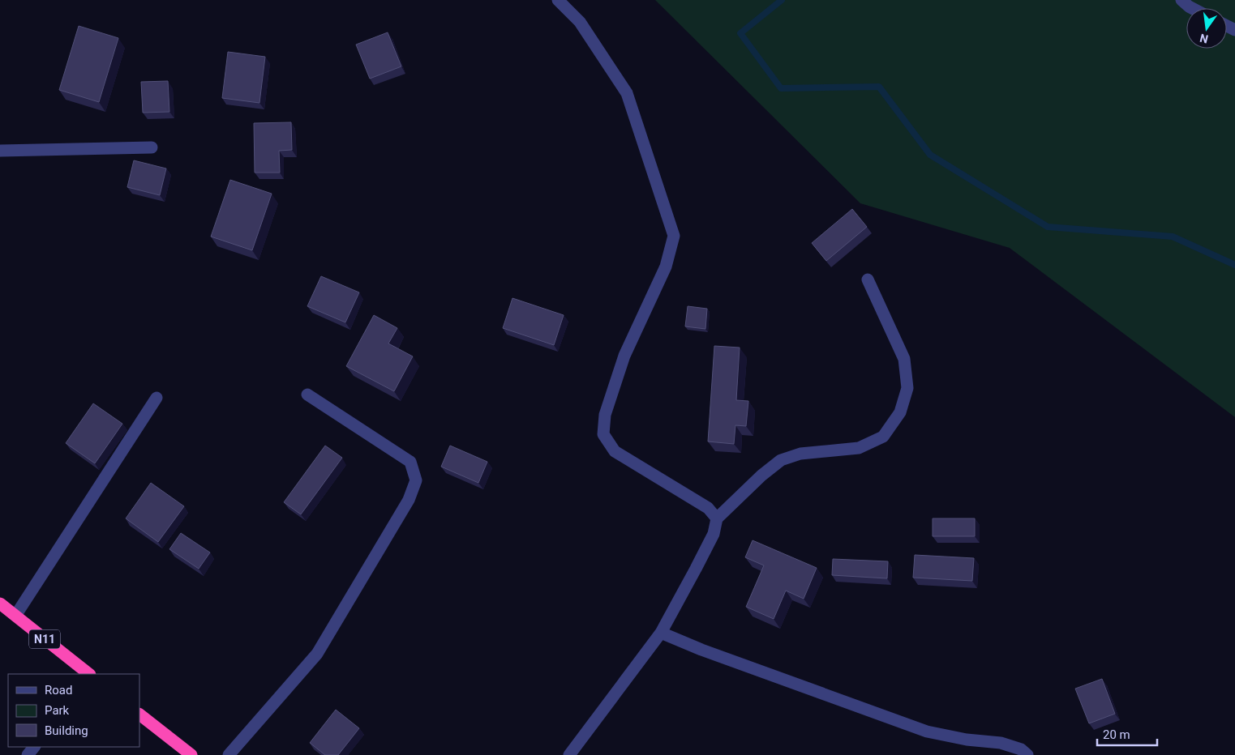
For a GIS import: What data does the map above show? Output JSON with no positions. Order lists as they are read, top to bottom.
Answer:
{
  "streets": {
    "highway": ["N11"]
  },
  "legend": ["Road", "Park", "Building"],
  "scale_bar": "20 m",
  "north": "bottom"
}
